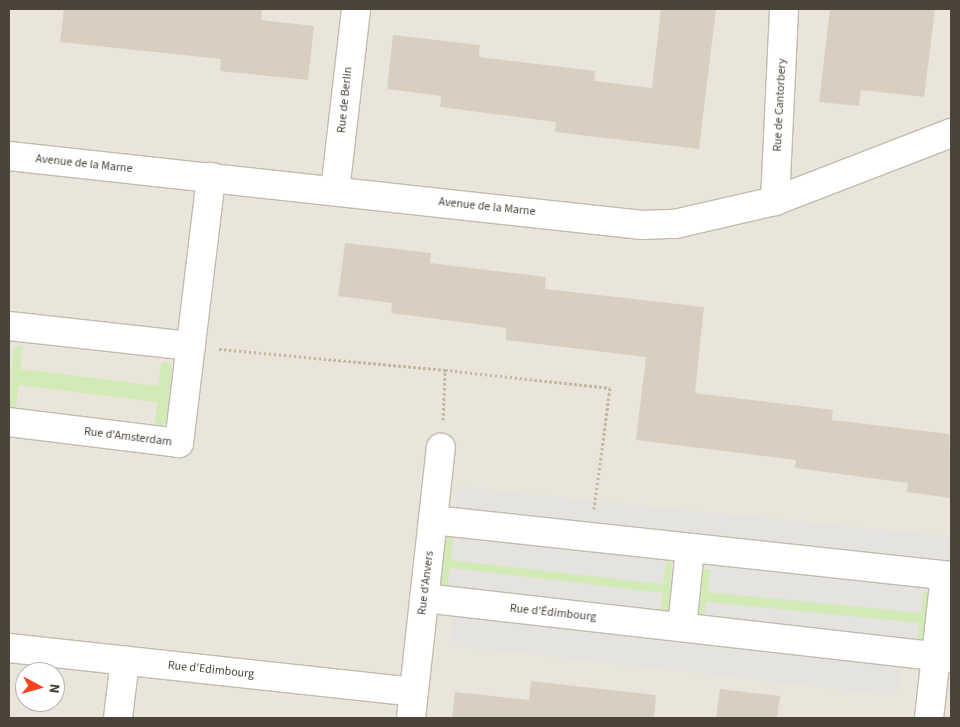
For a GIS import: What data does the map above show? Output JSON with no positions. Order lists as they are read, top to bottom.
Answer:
{
  "streets": {
    "street": [
      "Rue de Berlin",
      "Rue de Cantorbery",
      "Avenue de la Marne",
      "Rue d'Amsterdam",
      "Rue d'Anvers",
      "Rue d’Édimbourg",
      "Rue d'Edimbourg"
    ]
  },
  "crossings": [
    ["Rue de Berlin", "Avenue de la Marne"],
    ["Rue de Cantorbery", "Avenue de la Marne"],
    ["Avenue de la Marne", "Rue d'Amsterdam"],
    ["Rue d'Anvers", "Rue d’Édimbourg"],
    ["Rue d'Anvers", "Rue d'Edimbourg"]
  ],
  "north": "right"
}
